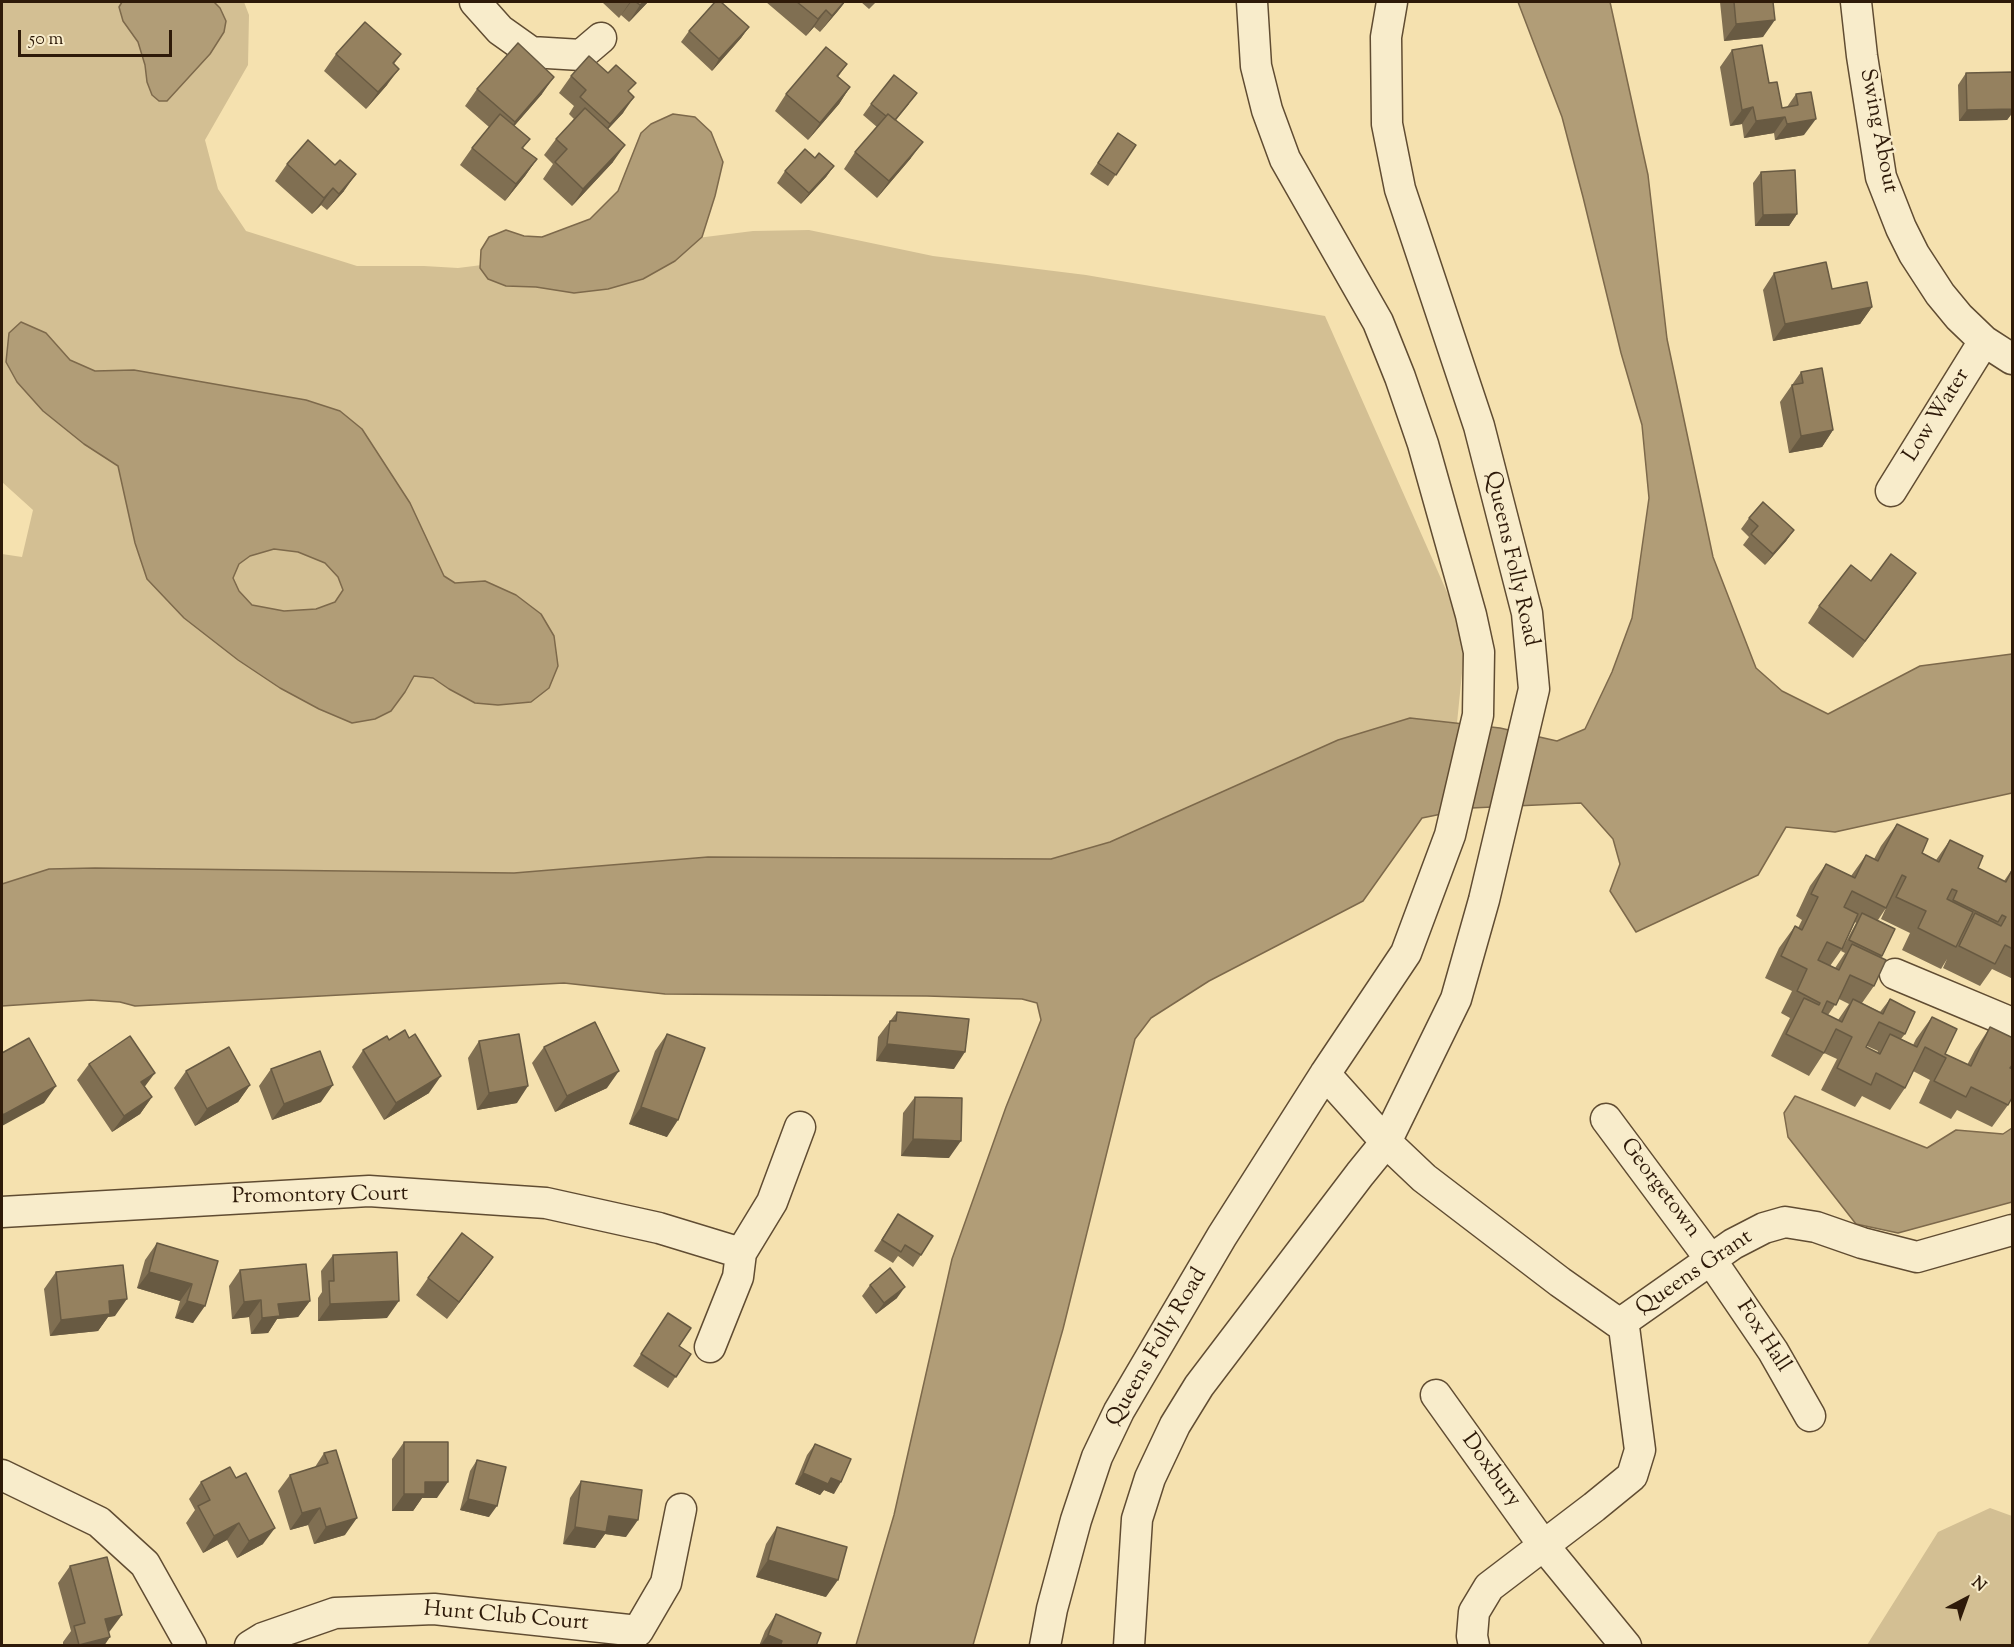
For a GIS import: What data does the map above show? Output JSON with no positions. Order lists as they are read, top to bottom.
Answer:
{
  "streets": {
    "street": [
      "Swing About",
      "Low Water",
      "Queens Folly Road",
      "Georgetown",
      "Promontory Court",
      "Queens Grant",
      "Fox Hall",
      "Doxbury",
      "Hunt Club Court"
    ]
  },
  "crossings": [
    ["Swing About", "Low Water"],
    ["Georgetown", "Queens Grant"],
    ["Georgetown", "Fox Hall"],
    ["Queens Grant", "Fox Hall"],
    ["Queens Grant", "Doxbury"]
  ],
  "scale_bar": "50 m",
  "north": "top right"
}
